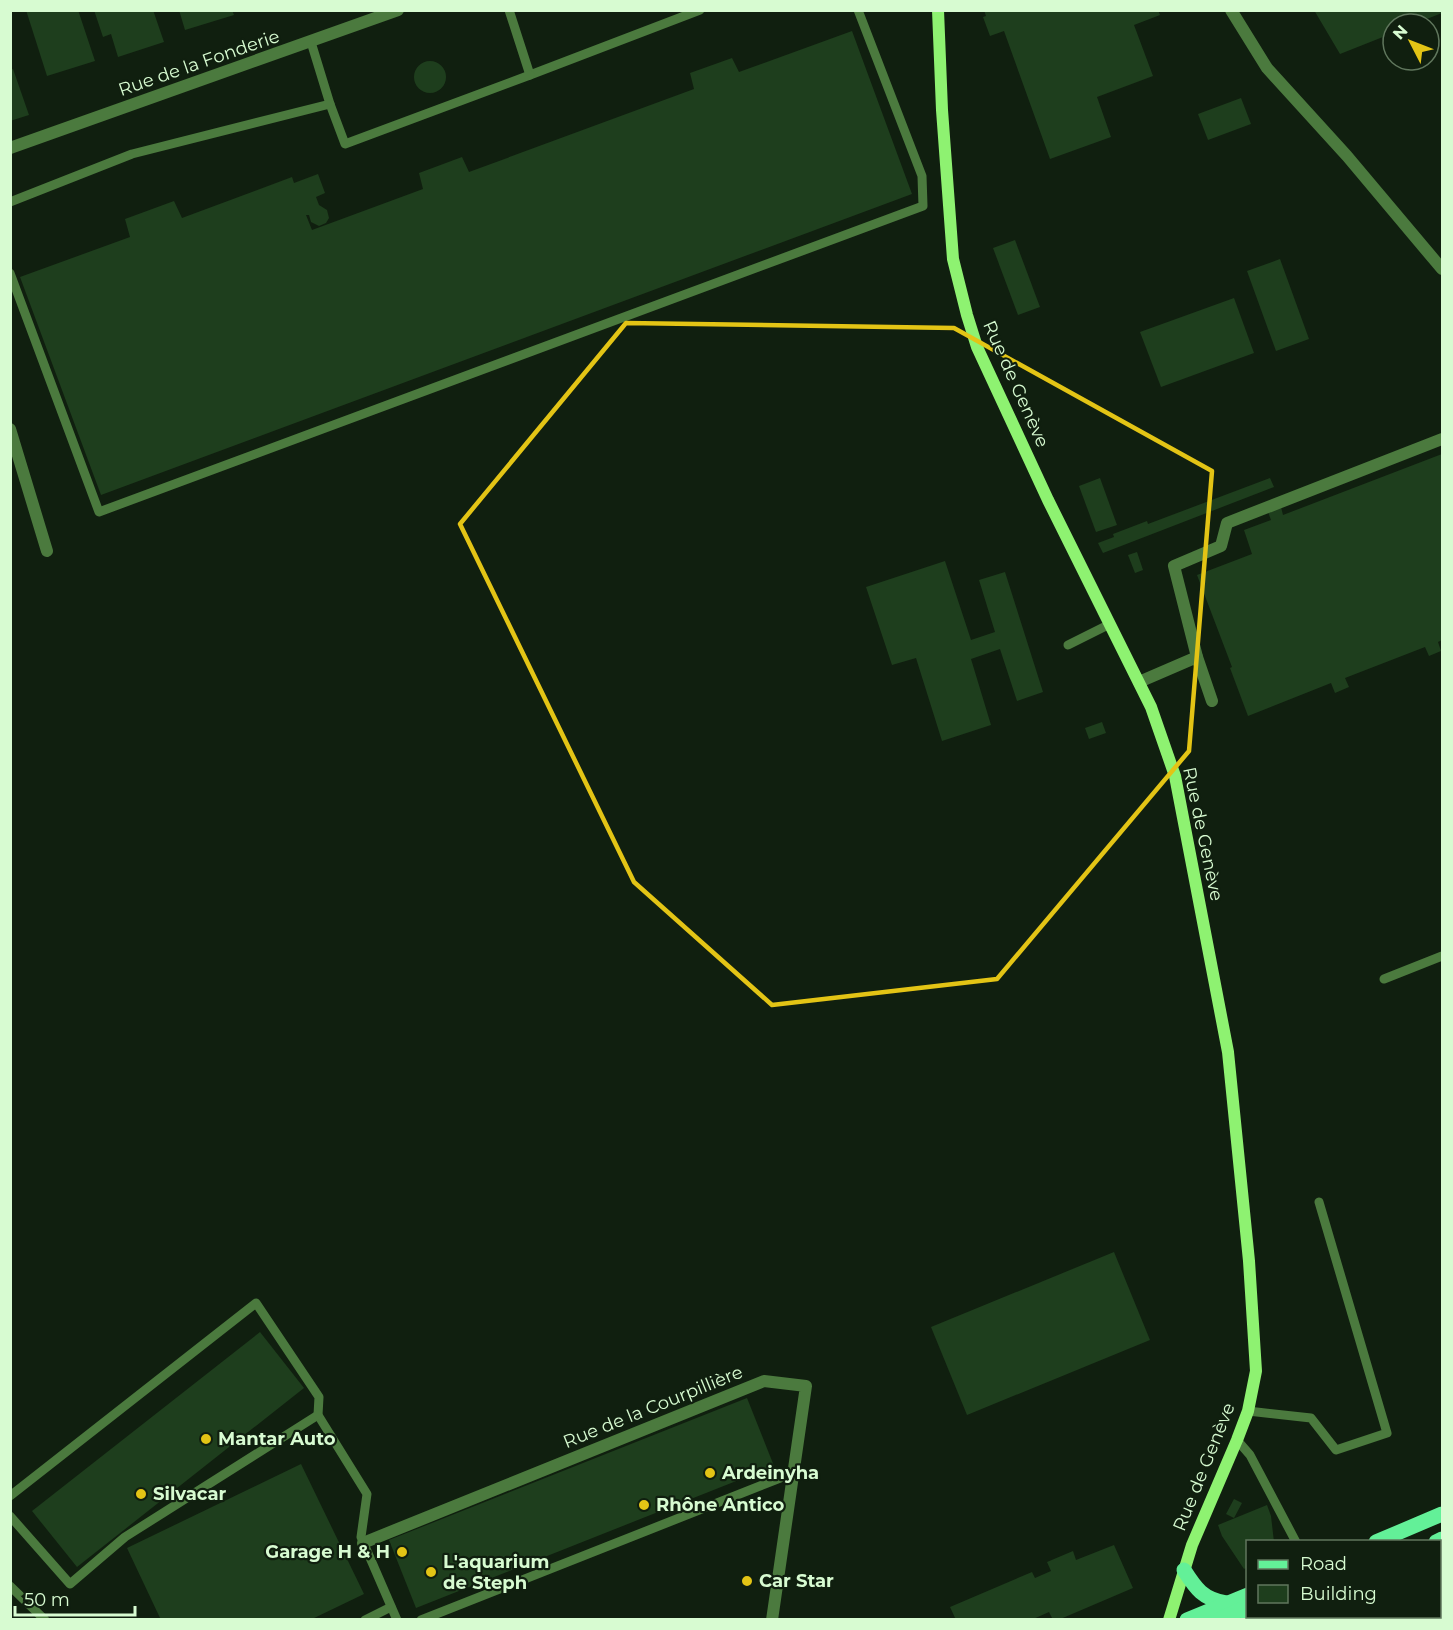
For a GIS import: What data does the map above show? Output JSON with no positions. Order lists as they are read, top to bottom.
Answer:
{
  "streets": {
    "street": ["Rue de la Fonderie", "Rue de Genève", "Rue de la Courpillière"]
  },
  "places": [
    "Mantar Auto",
    "Ardeinyha",
    "Silvacar",
    "Rhône Antico",
    "Garage H & H",
    "L'aquarium de Steph",
    "Car Star"
  ],
  "legend": ["Road", "Building"],
  "scale_bar": "50 m",
  "north": "top left"
}
